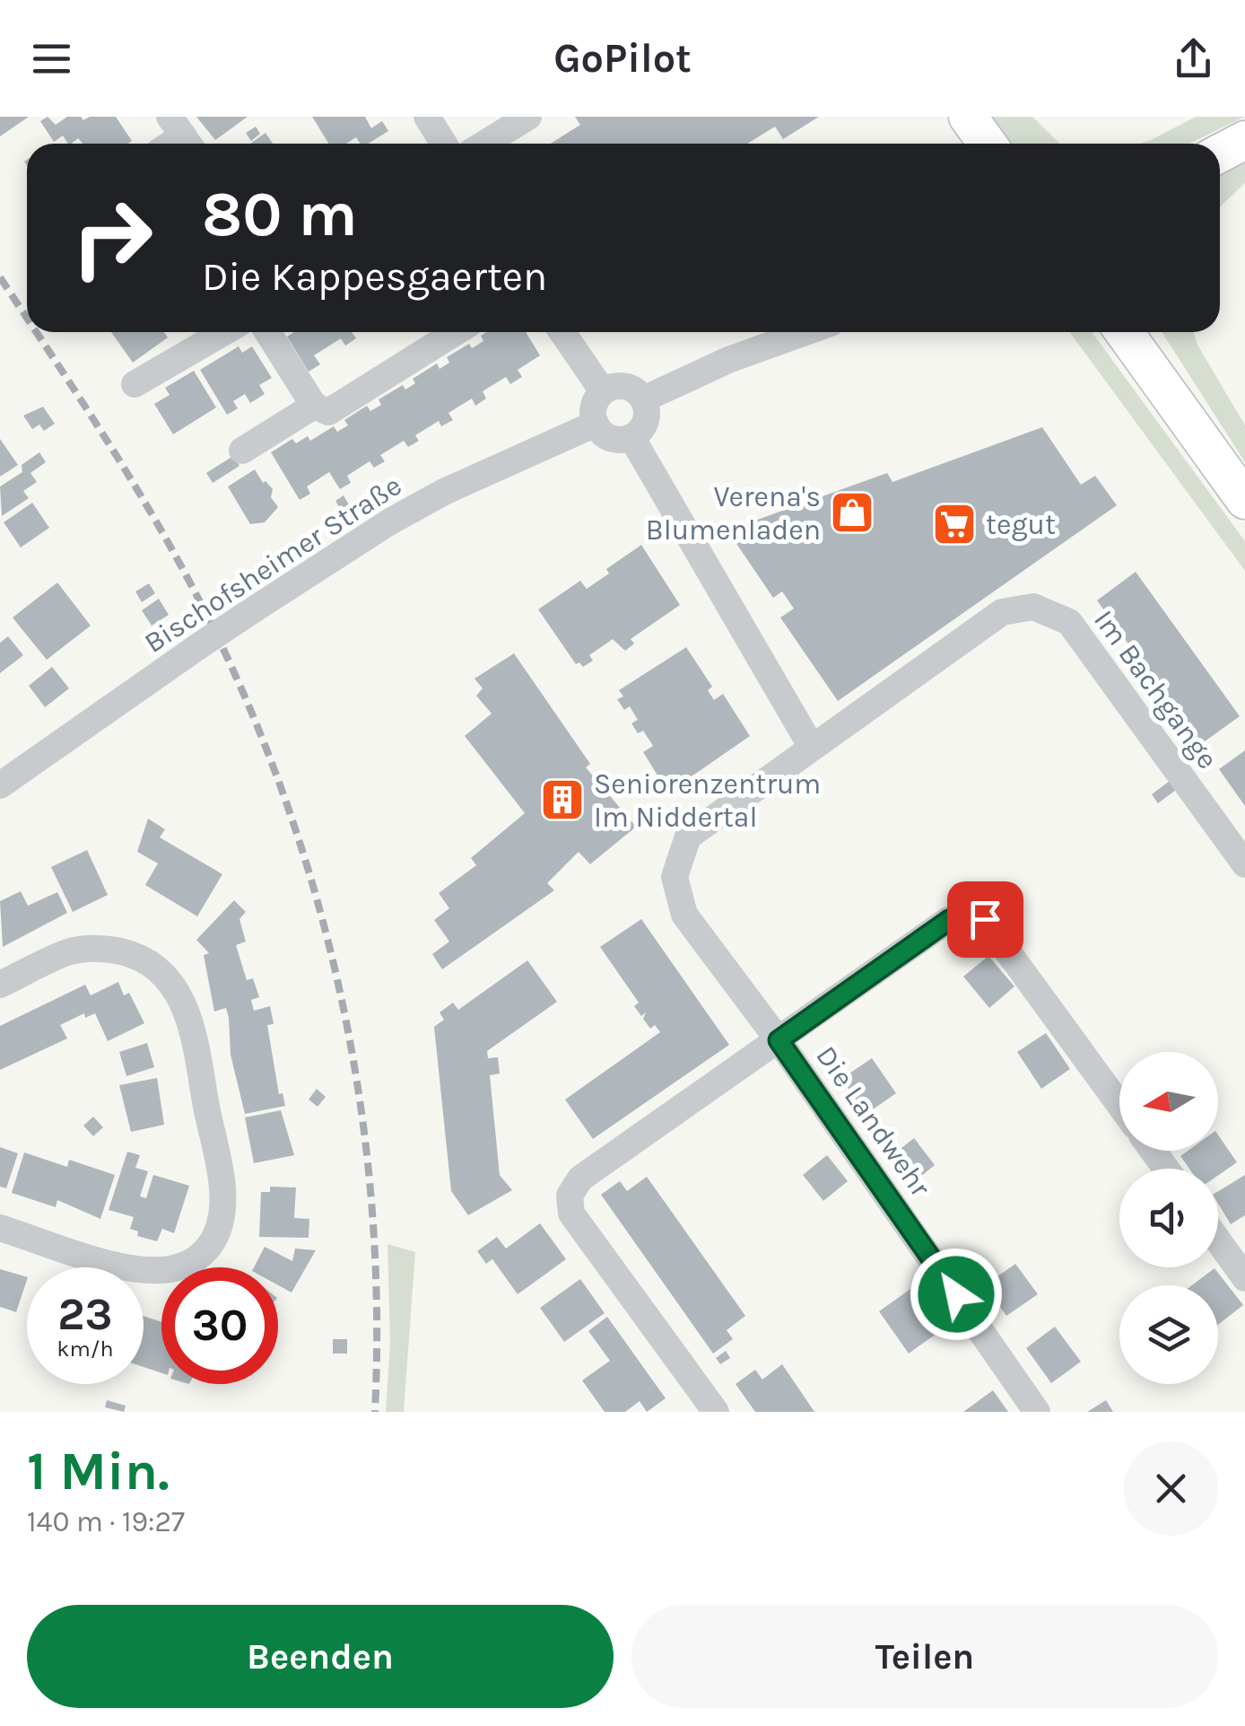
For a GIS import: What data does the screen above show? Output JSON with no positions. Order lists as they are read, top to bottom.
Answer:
{
  "streets": {
    "street": ["Bischofsheimer Straße", "Im Bachgange", "Die Landwehr"]
  },
  "crossings": [
    ["Im Bachgange", "Die Landwehr"]
  ],
  "places": {
    "shop": ["Verena's Blumenladen"],
    "supermarket": ["tegut"],
    "building": ["Seniorenzentrum Im Niddertal"]
  },
  "north": "left",
  "page": {
    "header": "GoPilot",
    "turn": ["80 m", "Die Kappesgaerten"],
    "speed": "23 km/h",
    "limit": "30",
    "heading": ["1 Min.", "140 m · 19:27"],
    "buttons": ["Beenden", "Teilen"]
  }
}
